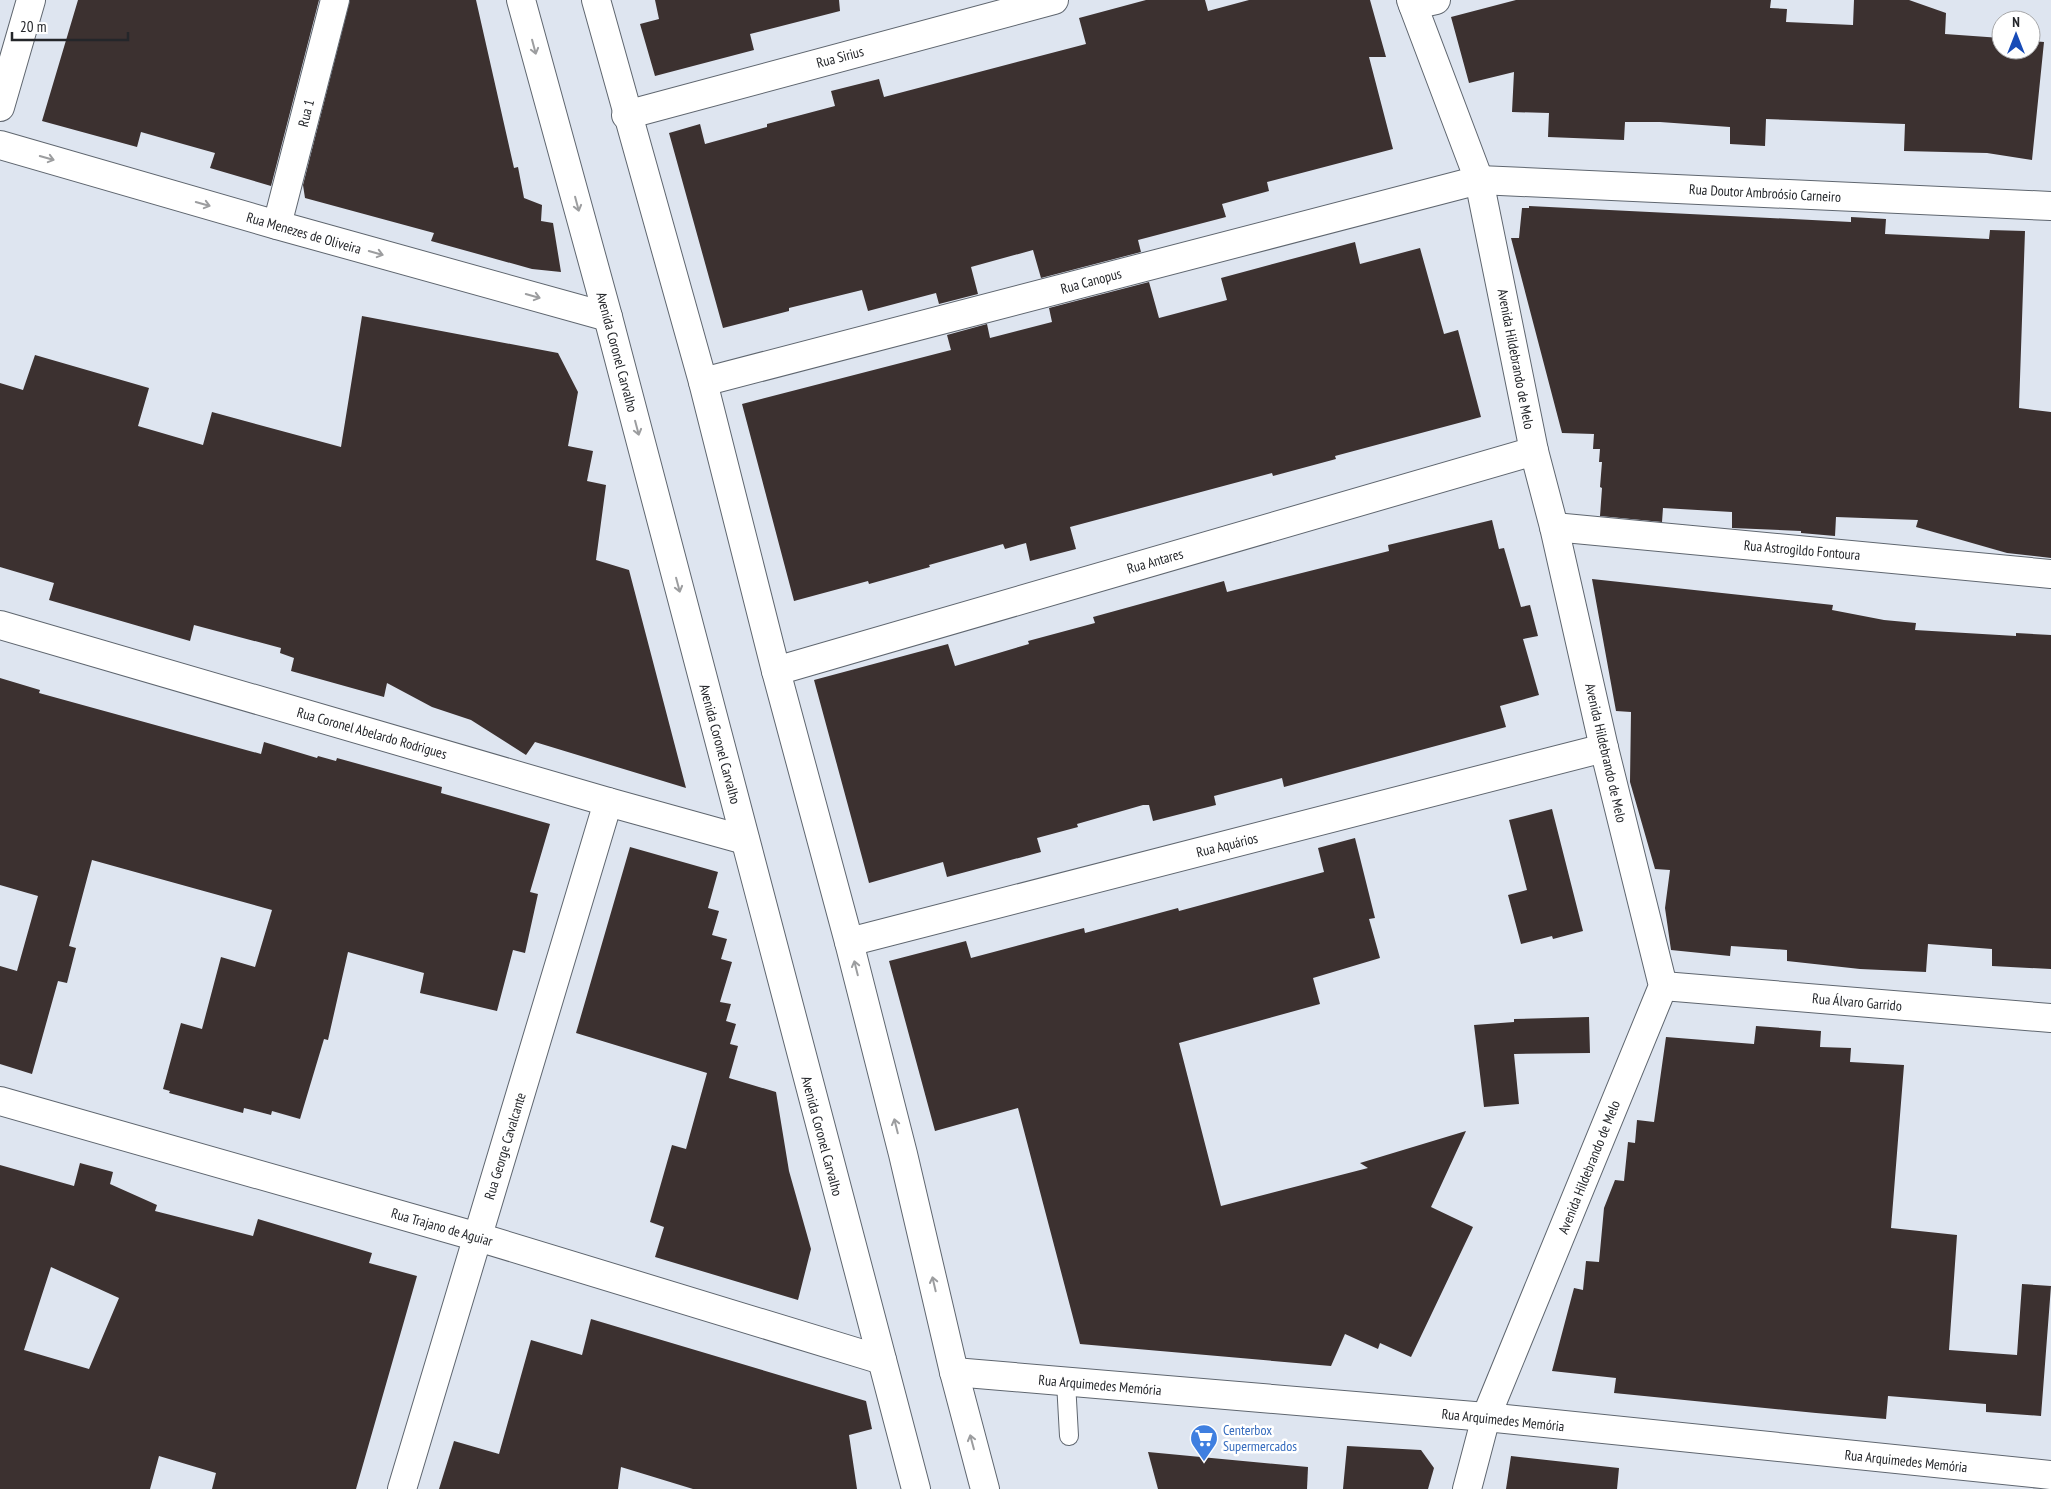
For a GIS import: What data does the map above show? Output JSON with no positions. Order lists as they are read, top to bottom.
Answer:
{
  "streets": {
    "street": [
      "Rua Sirius",
      "Rua 1",
      "Rua Doutor Ambroósio Carneiro",
      "Rua Menezes de Oliveira",
      "Rua Canopus",
      "Avenida Coronel Carvalho",
      "Avenida Hildebrando de Melo",
      "Rua Astrogildo Fontoura",
      "Rua Antares",
      "Rua Coronel Abelardo Rodrigues",
      "Rua Aquários",
      "Rua Álvaro Garrido",
      "Rua George Cavalcante",
      "Rua Trajano de Aguiar",
      "Rua Arquimedes Memória"
    ]
  },
  "crossings": [
    ["Rua 1", "Rua Menezes de Oliveira"],
    ["Rua Doutor Ambroósio Carneiro", "Rua Canopus"],
    ["Rua Doutor Ambroósio Carneiro", "Avenida Hildebrando de Melo"],
    ["Rua Menezes de Oliveira", "Avenida Coronel Carvalho"],
    ["Rua Canopus", "Avenida Hildebrando de Melo"],
    ["Avenida Coronel Carvalho", "Rua Coronel Abelardo Rodrigues"],
    ["Avenida Coronel Carvalho", "Rua Trajano de Aguiar"],
    ["Avenida Hildebrando de Melo", "Rua Astrogildo Fontoura"],
    ["Avenida Hildebrando de Melo", "Rua Antares"],
    ["Avenida Hildebrando de Melo", "Rua Aquários"],
    ["Avenida Hildebrando de Melo", "Rua Álvaro Garrido"],
    ["Avenida Hildebrando de Melo", "Rua Arquimedes Memória"],
    ["Rua Coronel Abelardo Rodrigues", "Rua George Cavalcante"],
    ["Rua George Cavalcante", "Rua Trajano de Aguiar"]
  ],
  "one_way": ["Rua Menezes de Oliveira"],
  "places": {
    "supermarket": ["Centerbox Supermercados"]
  },
  "scale_bar": "20 m",
  "north": "top"
}
